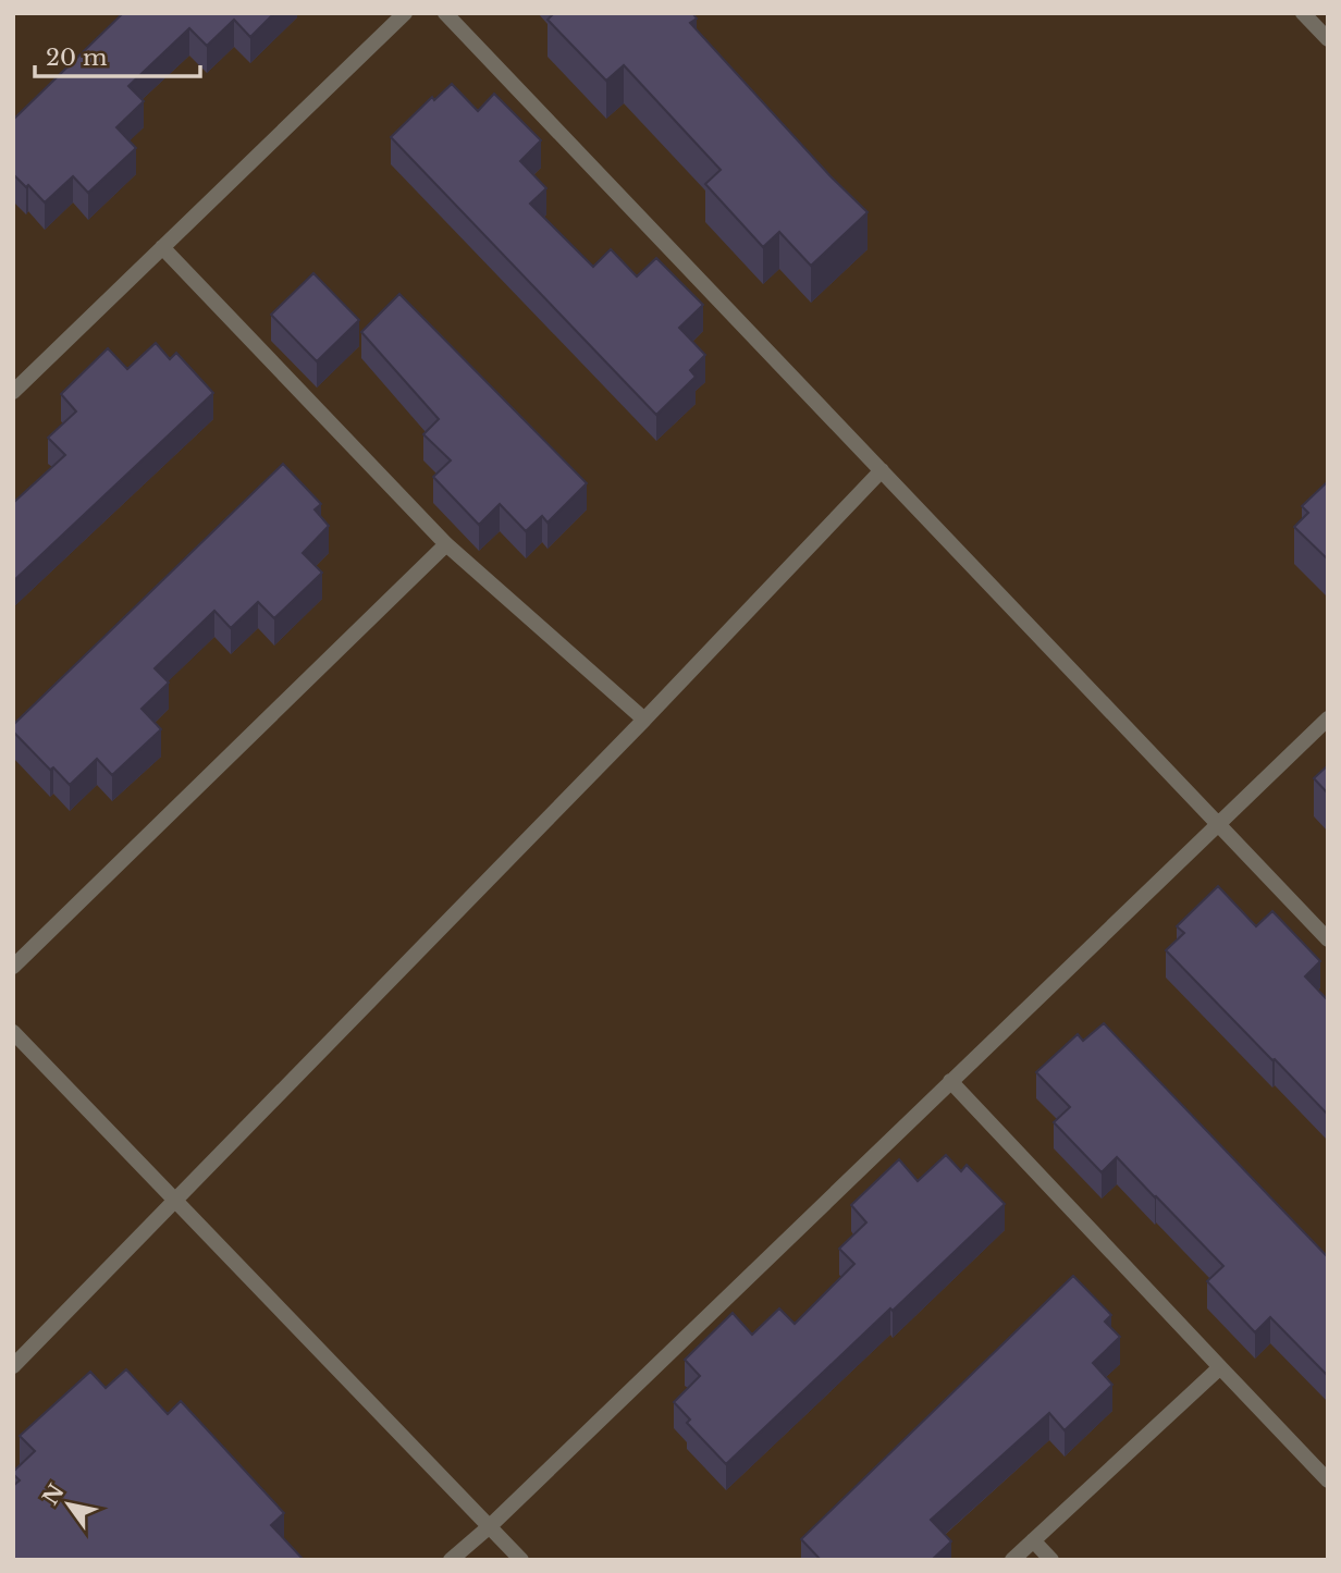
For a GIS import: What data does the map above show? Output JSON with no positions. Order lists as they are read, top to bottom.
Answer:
{
  "scale_bar": "20 m",
  "north": "top left"
}
